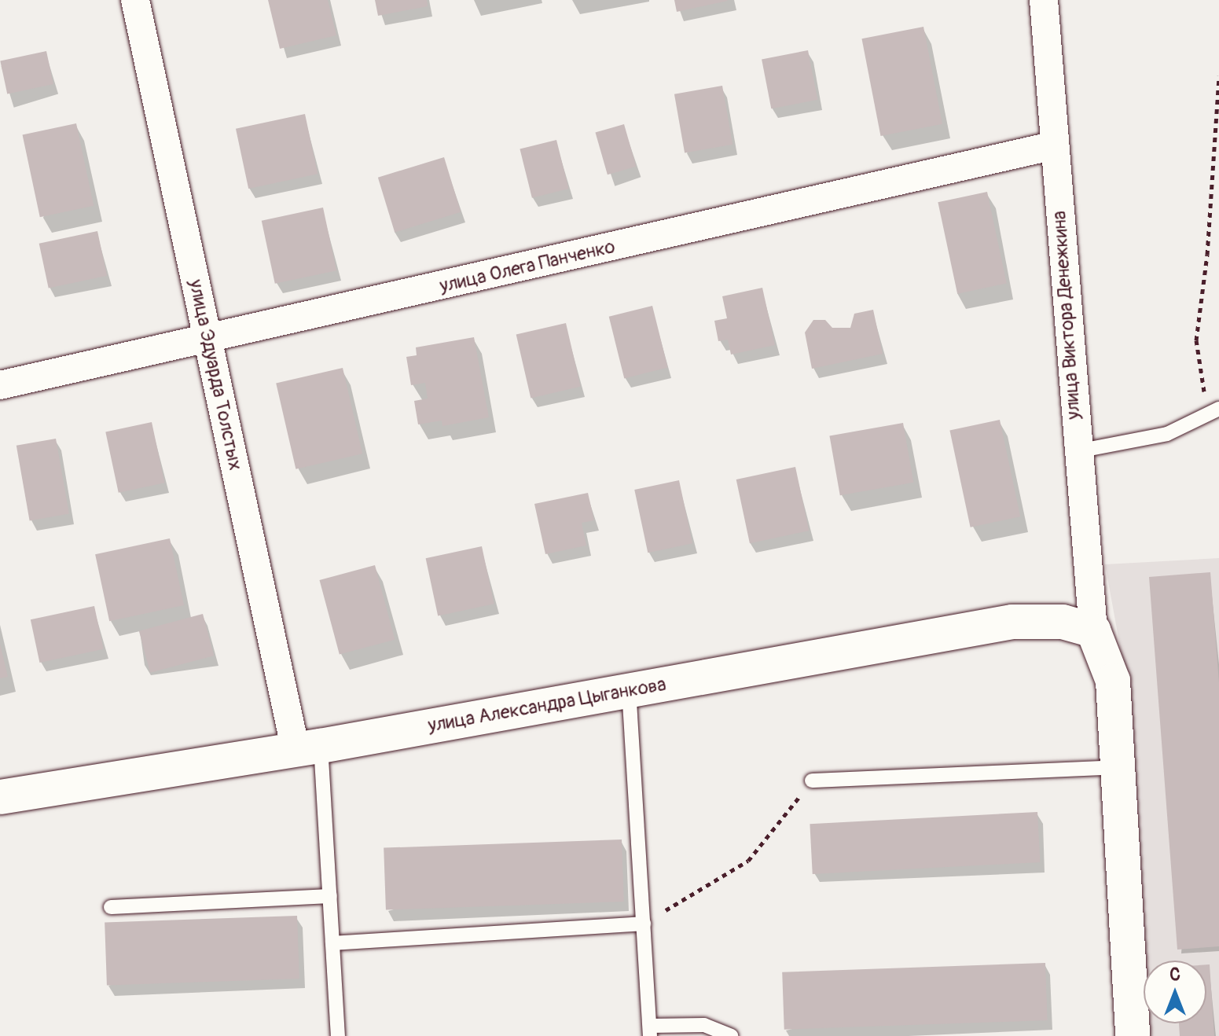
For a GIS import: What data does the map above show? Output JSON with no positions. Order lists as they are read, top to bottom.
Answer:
{
  "streets": {
    "street": [
      "улица Олега Панченко",
      "улица Виктора Денежкина",
      "улица Эдуарда Толстых",
      "улица Александра Цыганкова"
    ]
  },
  "crossings": [
    ["улица Олега Панченко", "улица Виктора Денежкина"],
    ["улица Олега Панченко", "улица Эдуарда Толстых"],
    ["улица Виктора Денежкина", "улица Александра Цыганкова"],
    ["улица Эдуарда Толстых", "улица Александра Цыганкова"]
  ],
  "north": "top"
}
